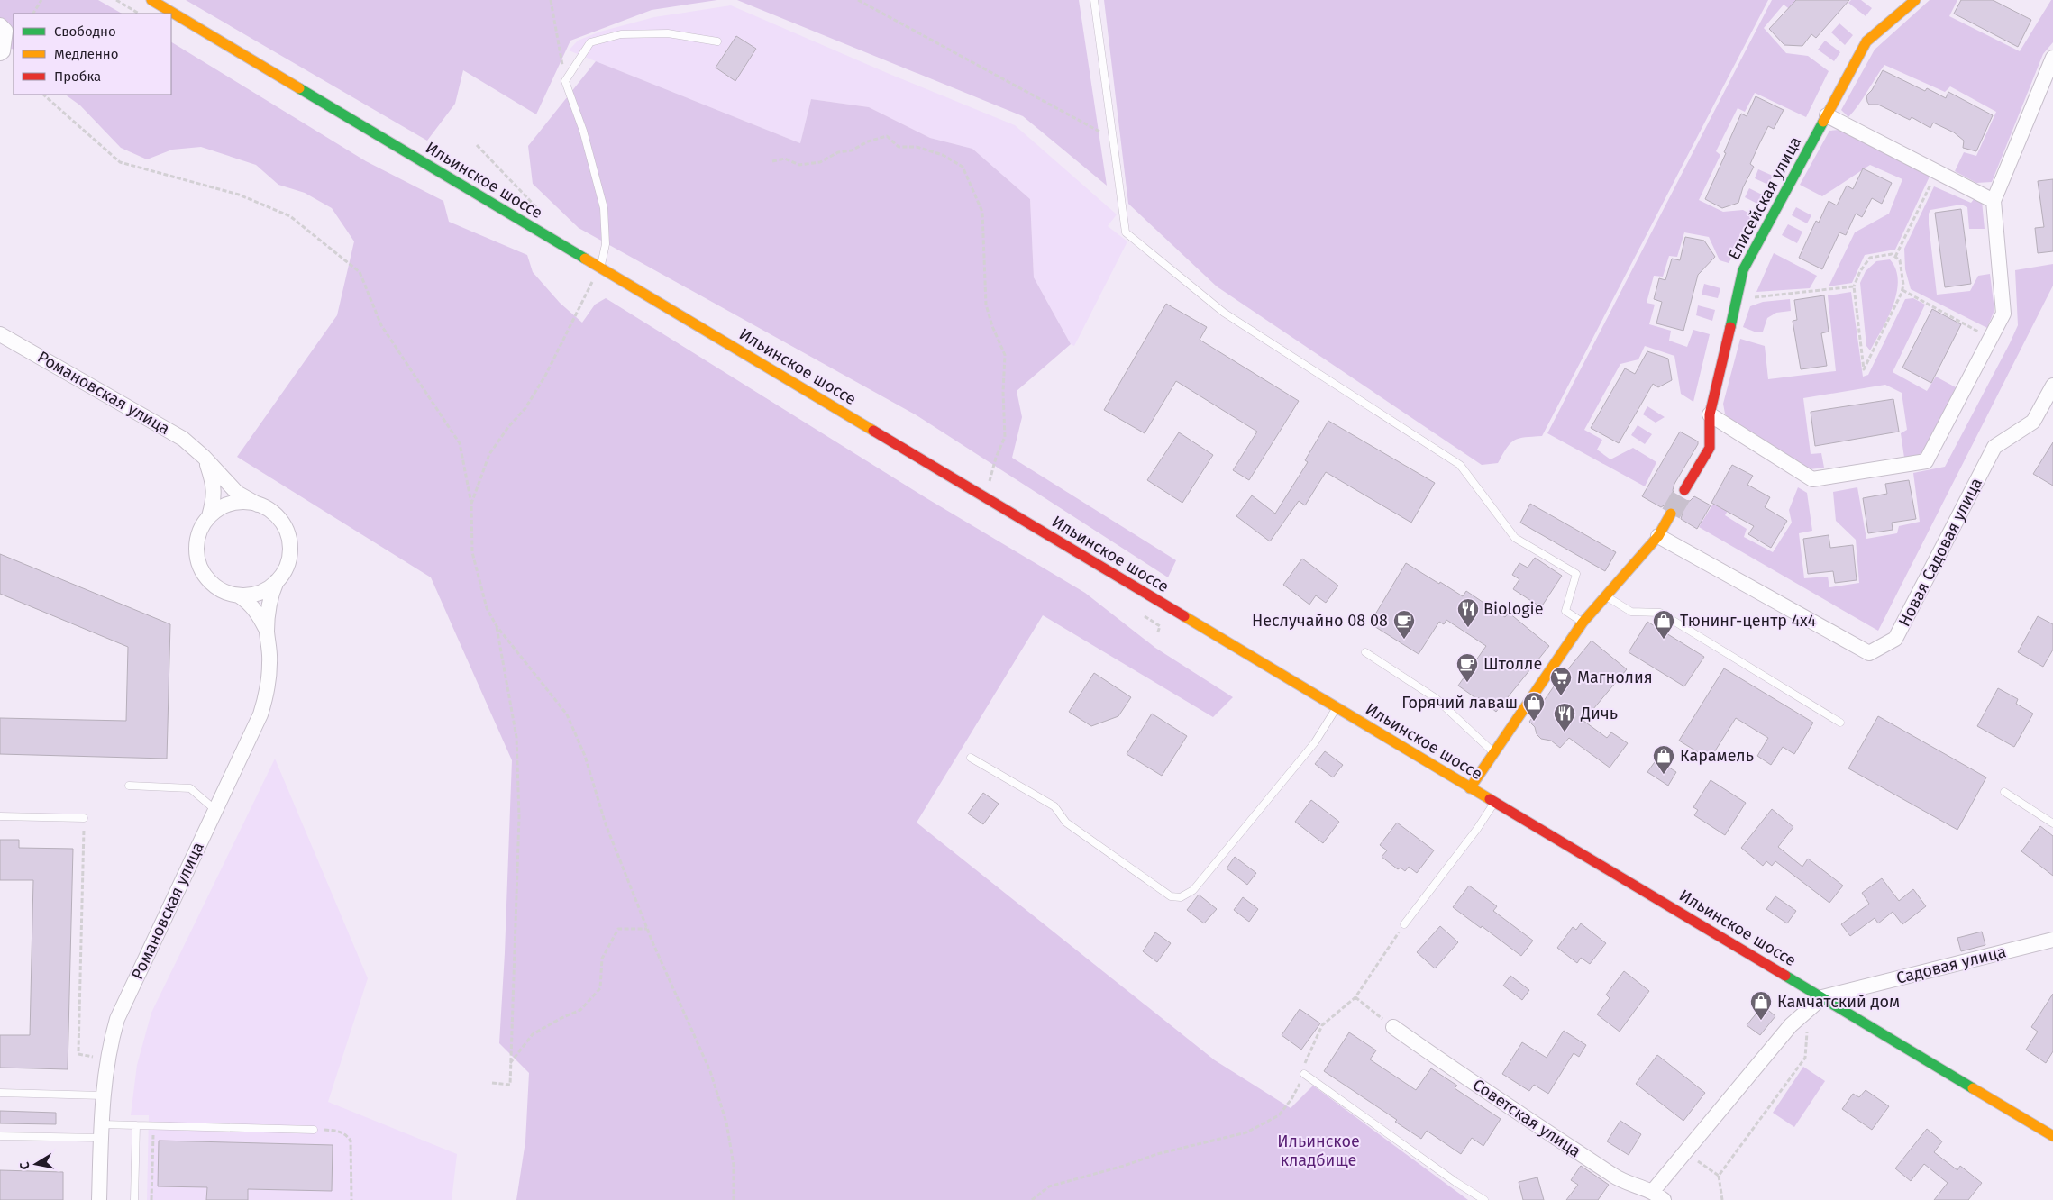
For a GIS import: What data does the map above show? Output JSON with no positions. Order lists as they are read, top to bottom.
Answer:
{
  "streets": {
    "main road": ["Ильинское шоссе", "Елисейская улица"],
    "street": [
      "Романовская улица",
      "Новая Садовая улица",
      "Садовая улица",
      "Советская улица"
    ]
  },
  "crossings": [
    ["Ильинское шоссе", "Садовая улица"]
  ],
  "parks": ["Ильинское кладбище"],
  "places": {
    "restaurant": ["Biologie", "Дичь"],
    "cafe": ["Неслучайно 08 08", "Штолле"],
    "shop": [
      "Тюнинг-центр 4х4",
      "Горячий лаваш",
      "Карамель",
      "Камчатский дом"
    ],
    "supermarket": ["Магнолия"]
  },
  "legend": ["Свободно", "Медленно", "Пробка"],
  "north": "left"
}
